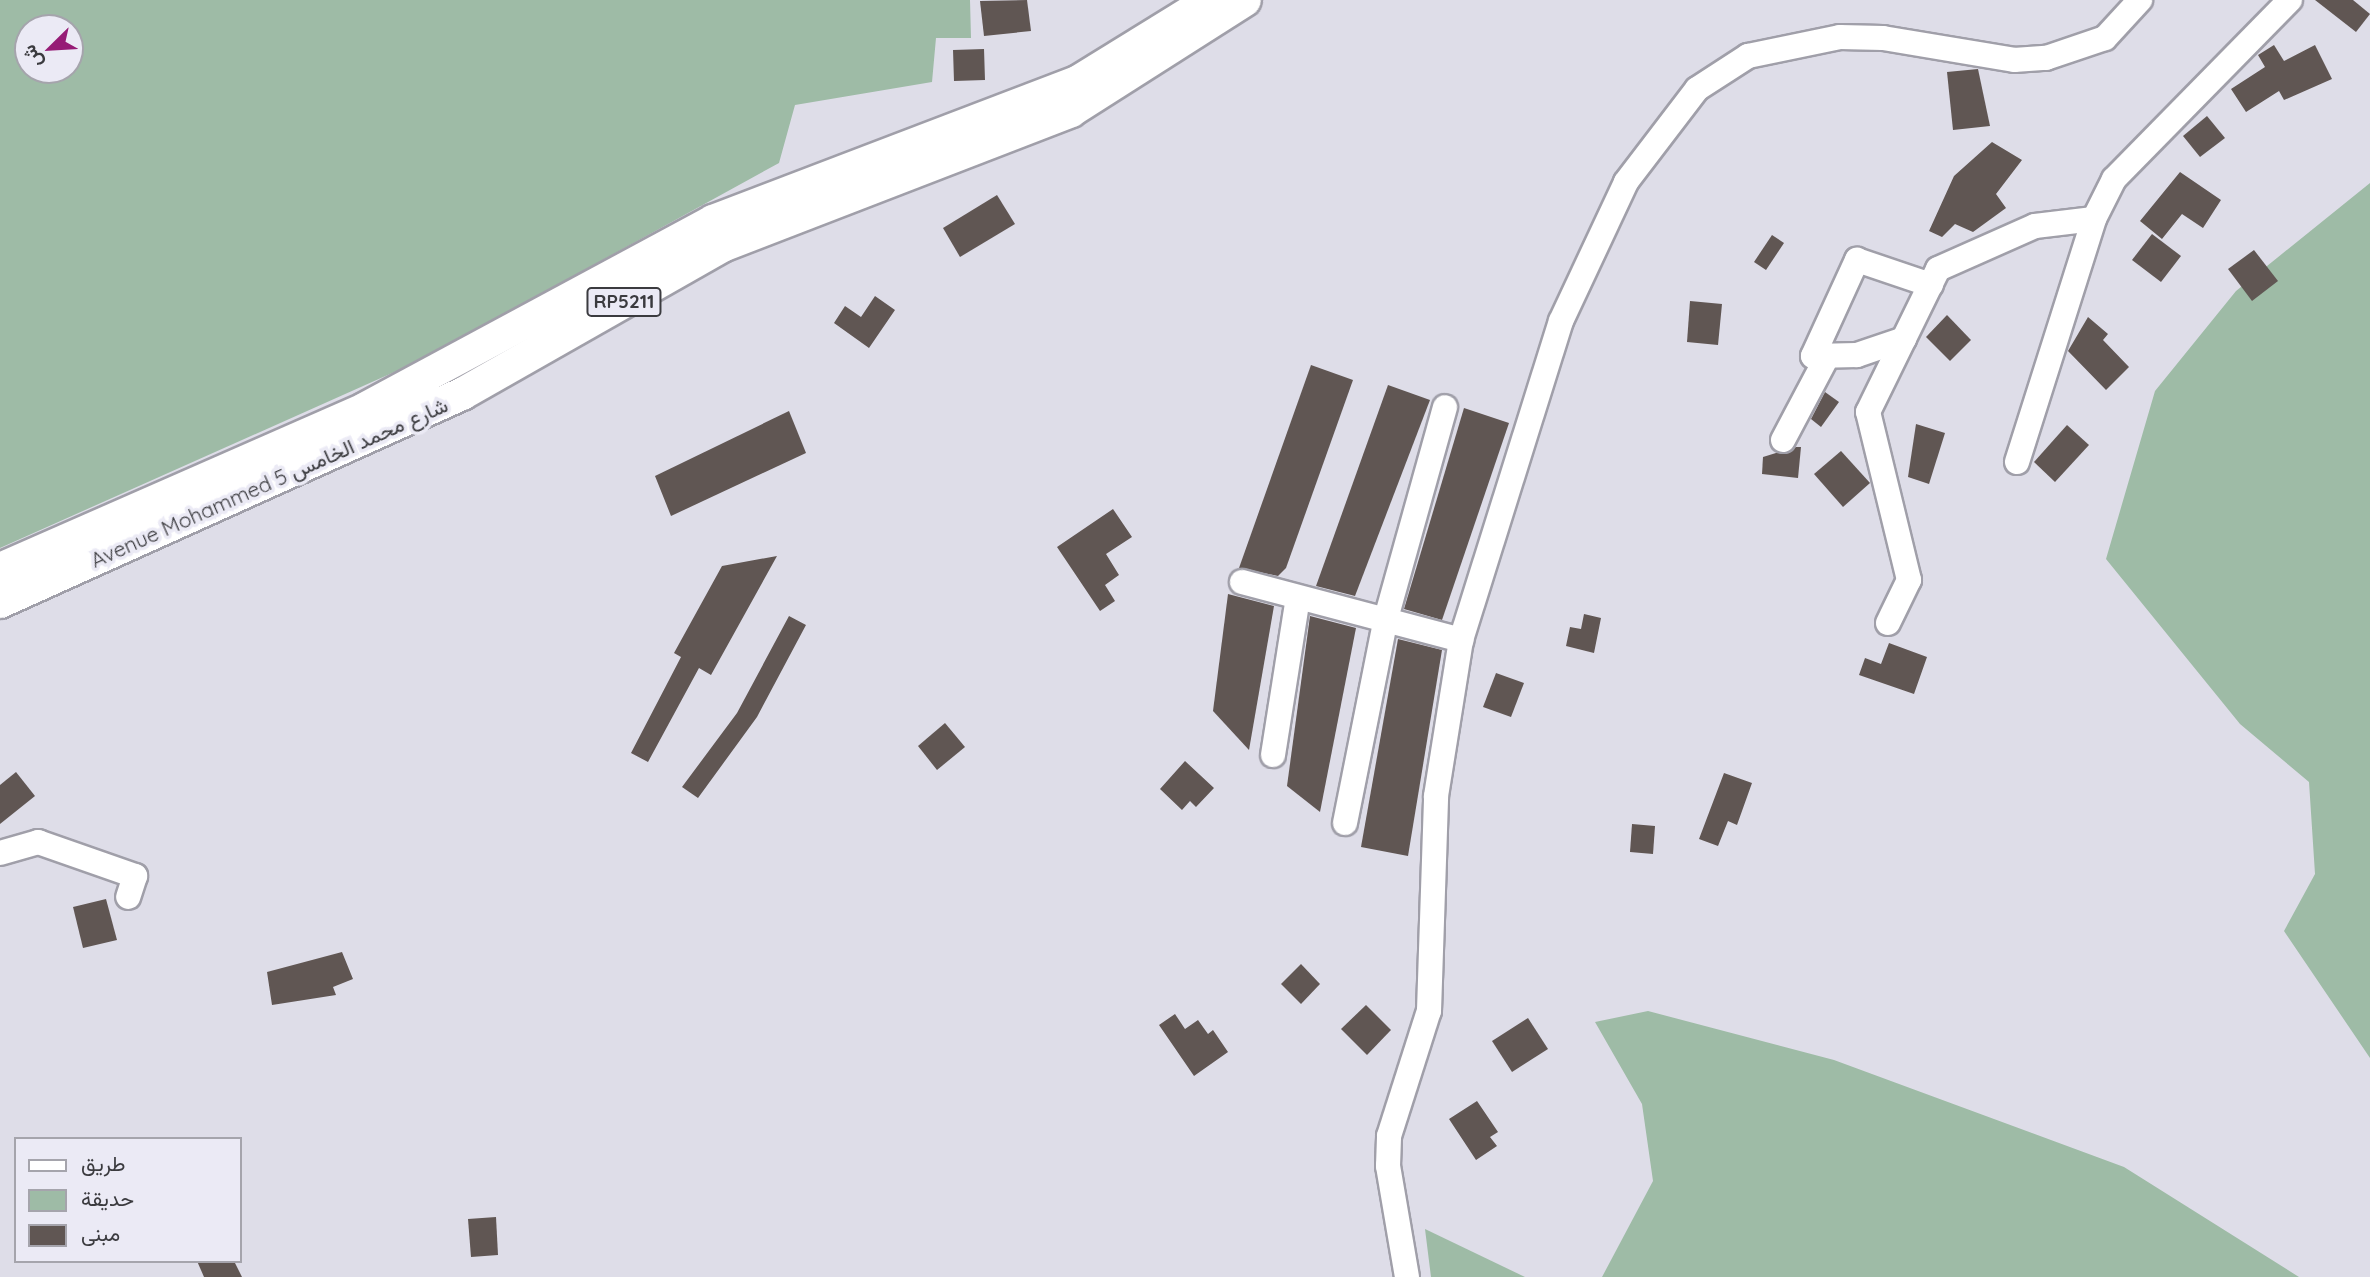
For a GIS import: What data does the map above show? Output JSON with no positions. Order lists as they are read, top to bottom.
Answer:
{
  "streets": {
    "main road": ["RP5211", "Avenue Mohammed 5 شارع محمد الخامس"]
  },
  "legend": ["طريق", "حديقة", "مبنى"],
  "north": "bottom left"
}
